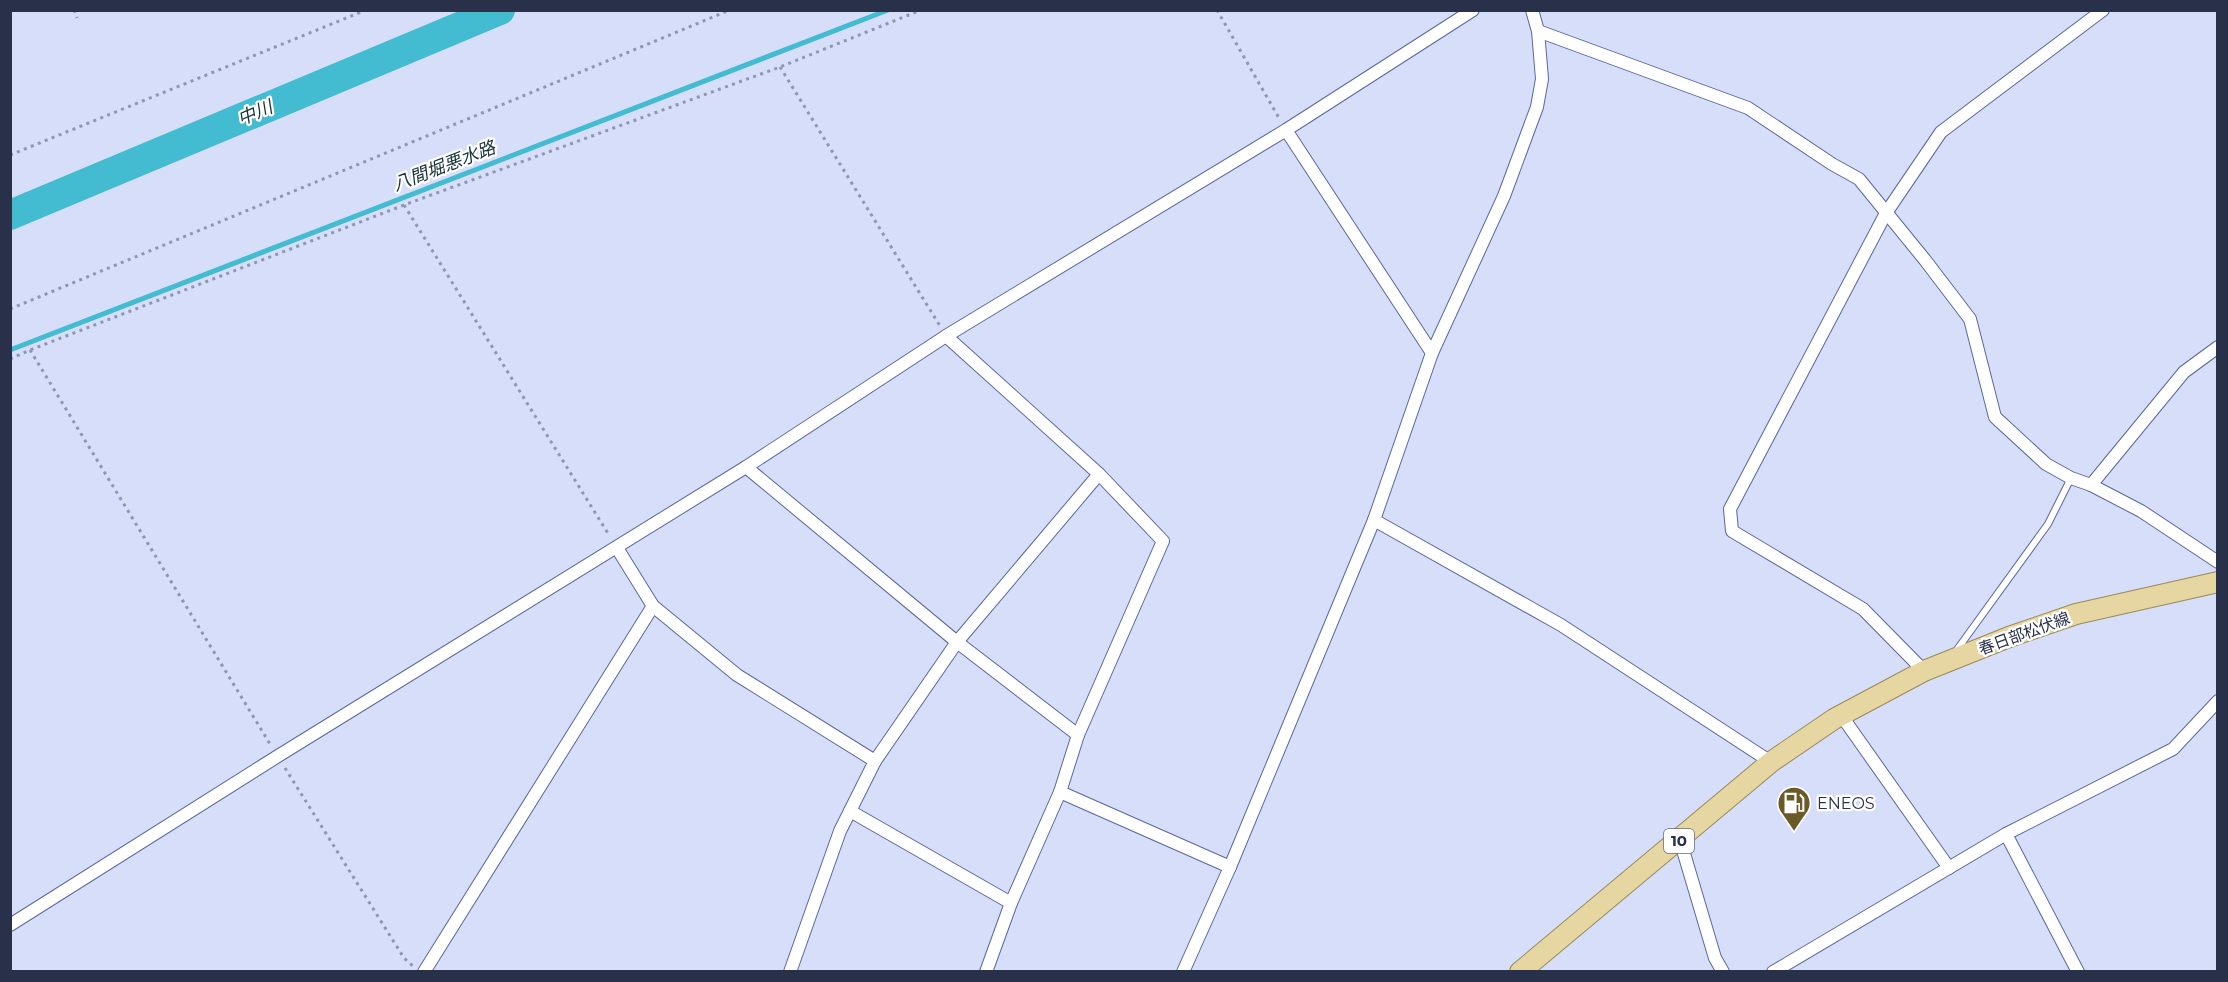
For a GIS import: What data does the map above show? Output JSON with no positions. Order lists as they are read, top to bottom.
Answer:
{
  "streets": {
    "main road": ["春日部松伏線", "10"]
  },
  "crossings": [
    ["春日部松伏線", "10"]
  ],
  "water": ["中川", "八間堀悪水路"],
  "places": {
    "fuel station": ["ENEOS"]
  }
}
